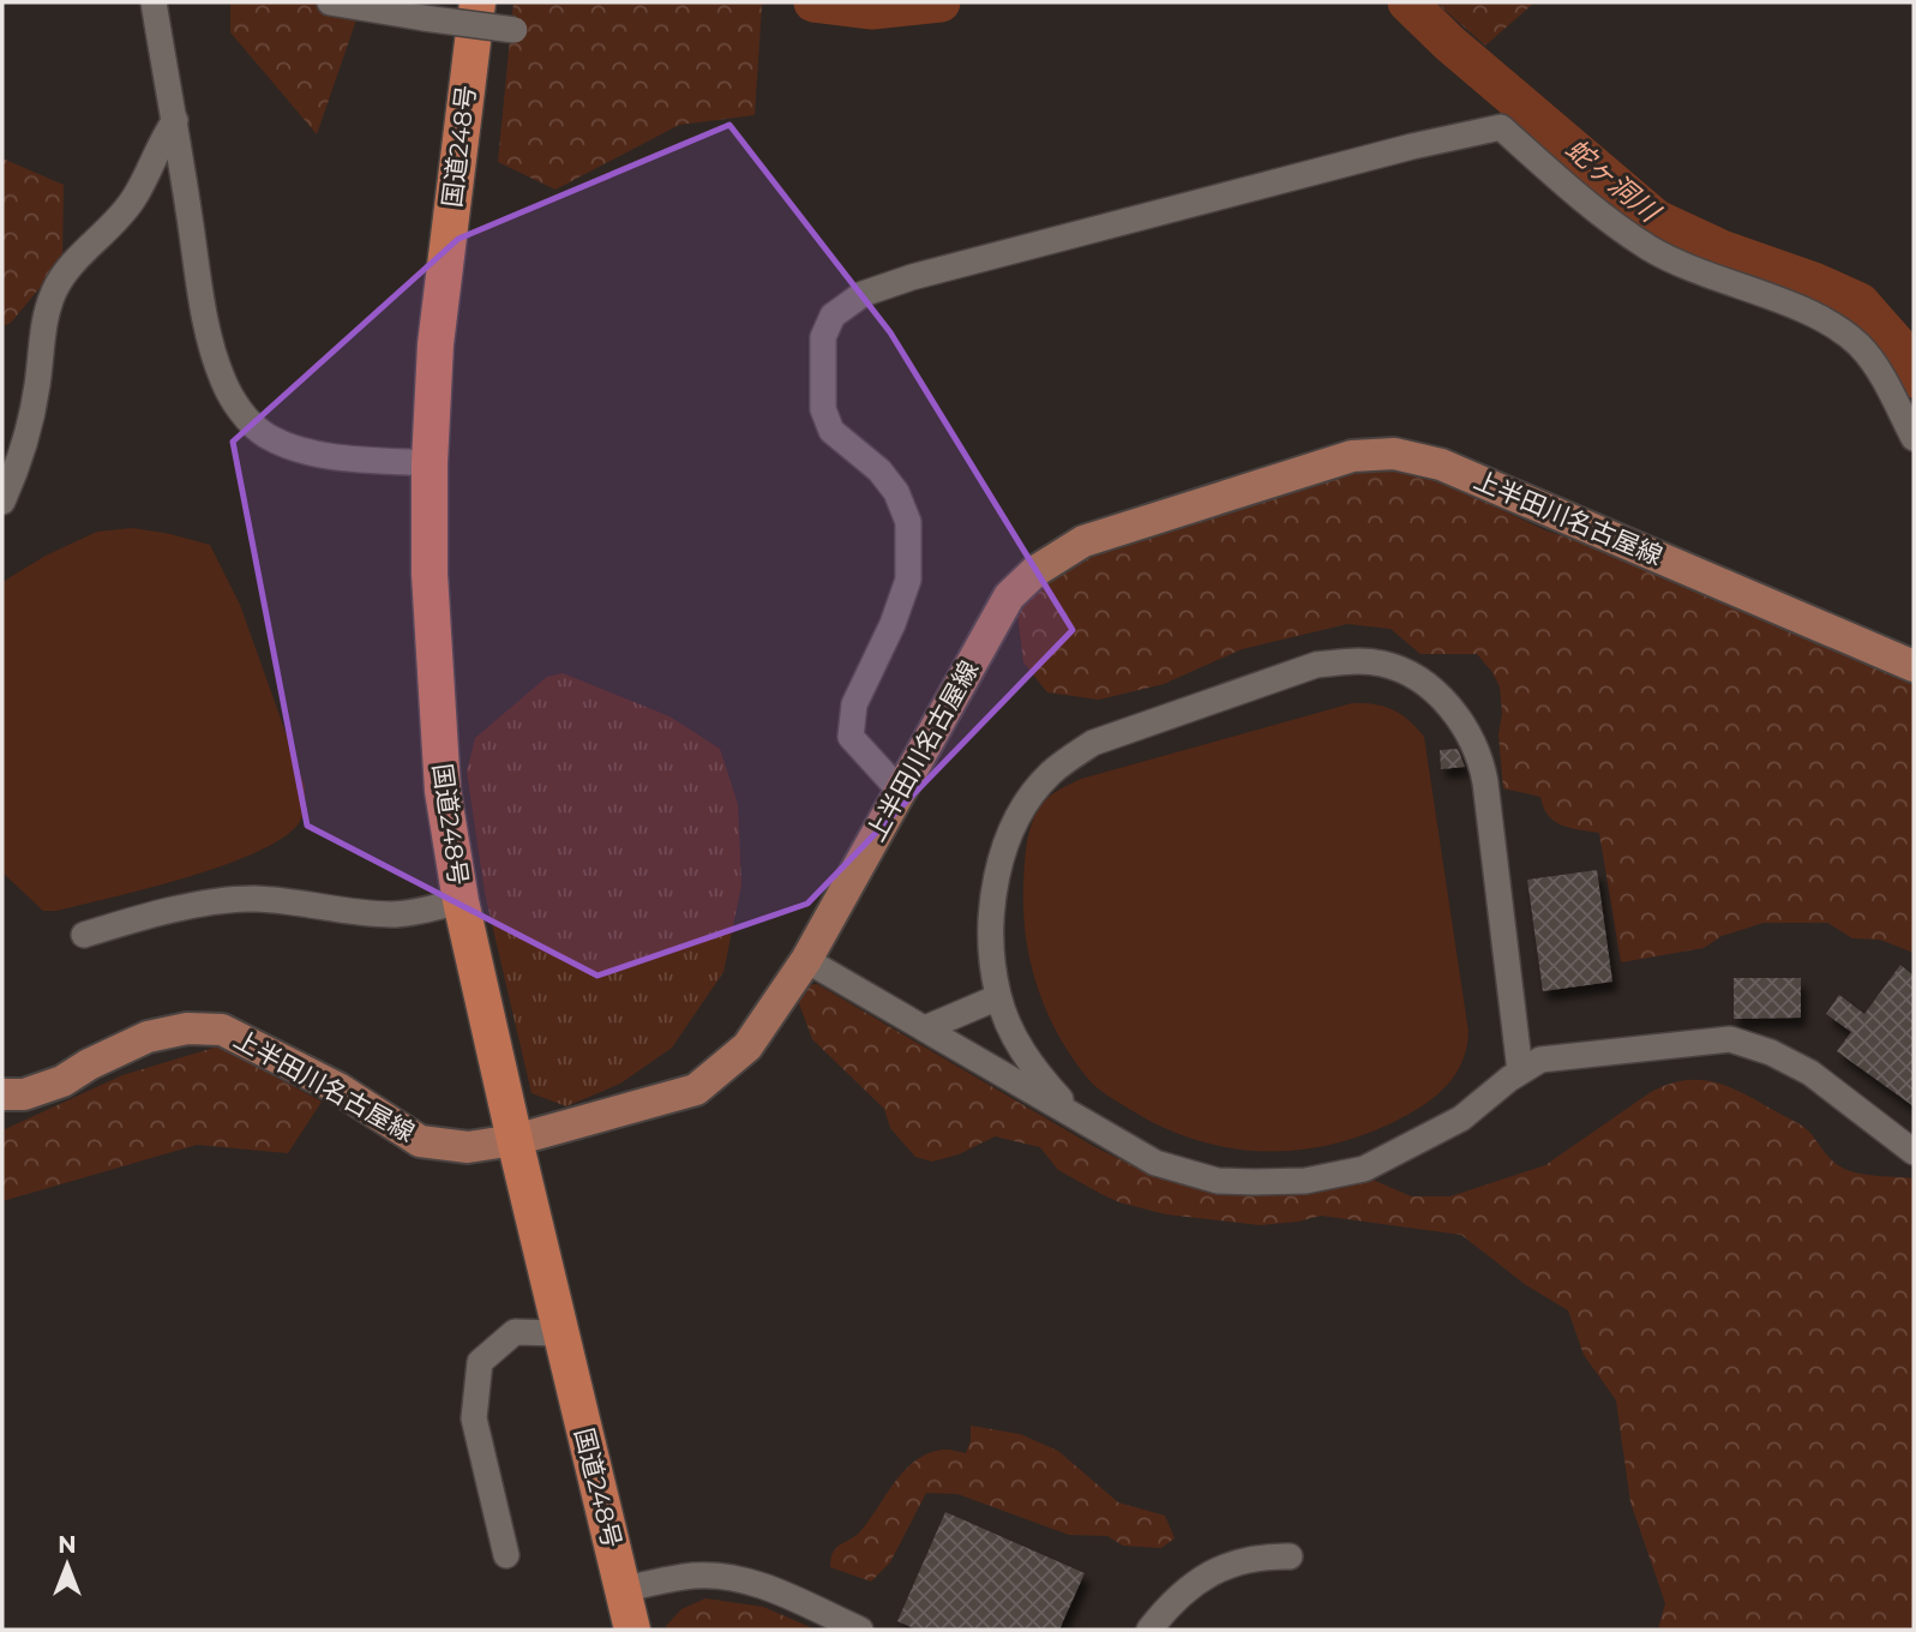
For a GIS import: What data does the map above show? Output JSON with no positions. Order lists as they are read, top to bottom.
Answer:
{
  "streets": {
    "highway": ["国道248号"],
    "main road": ["上半田川名古屋線"]
  },
  "crossings": [
    ["国道248号", "上半田川名古屋線"]
  ],
  "water": ["蛇ヶ洞川"],
  "north": "top"
}
